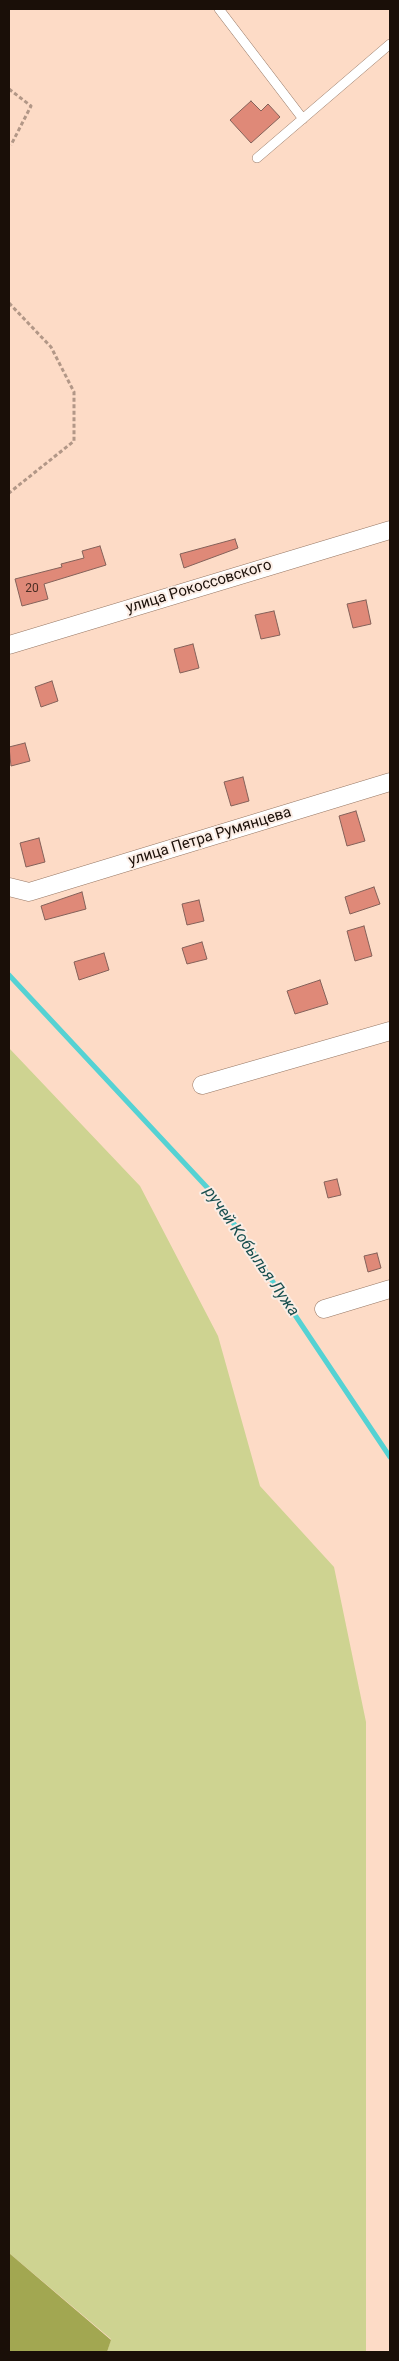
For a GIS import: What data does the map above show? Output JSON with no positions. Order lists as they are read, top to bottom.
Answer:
{
  "streets": {
    "street": ["улица Рокоссовского", "улица Петра Румянцева"]
  },
  "water": ["ручей Кобылья Лужа"],
  "house_numbers": ["20"]
}
